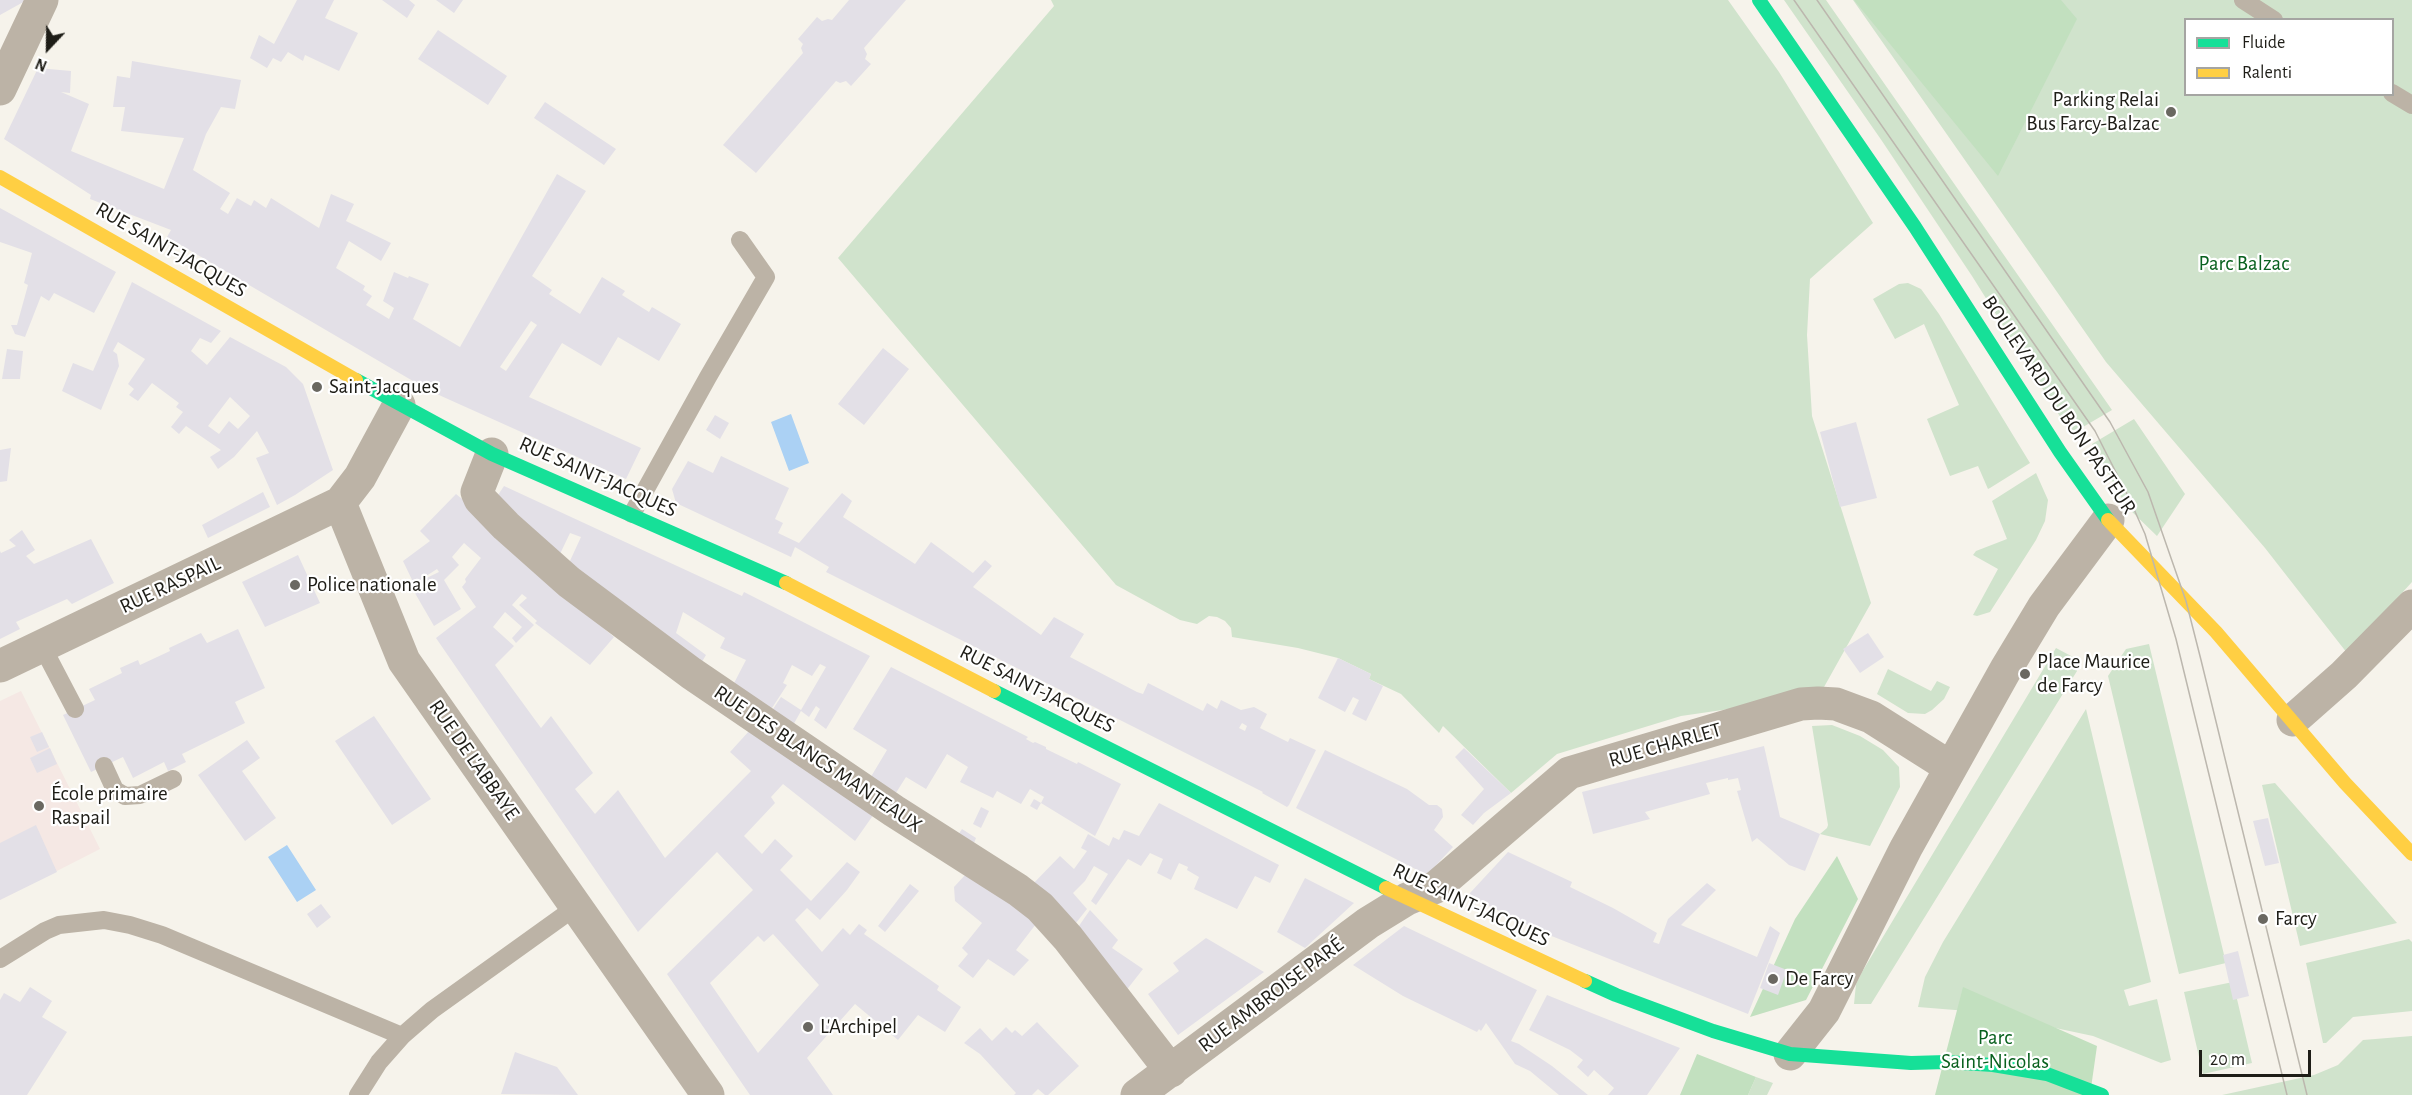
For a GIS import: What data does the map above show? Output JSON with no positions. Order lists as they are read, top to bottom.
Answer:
{
  "streets": {
    "street": [
      "RUE SAINT-JACQUES",
      "BOULEVARD DU BON PASTEUR",
      "RUE RASPAIL",
      "RUE CHARLET",
      "RUE DES BLANCS MANTEAUX",
      "RUE DE L'ABBAYE",
      "RUE AMBROISE PARÉ"
    ]
  },
  "crossings": [
    ["RUE SAINT-JACQUES", "RUE CHARLET"],
    ["RUE SAINT-JACQUES", "RUE DES BLANCS MANTEAUX"],
    ["RUE SAINT-JACQUES", "RUE AMBROISE PARÉ"],
    ["RUE RASPAIL", "RUE DE L'ABBAYE"],
    ["RUE CHARLET", "RUE AMBROISE PARÉ"],
    ["RUE DES BLANCS MANTEAUX", "RUE AMBROISE PARÉ"]
  ],
  "parks": ["Parc Balzac", "Parc Saint-Nicolas"],
  "places": [
    "Parking Relai Bus Farcy-Balzac",
    "Saint-Jacques",
    "Police nationale",
    "Place Maurice de Farcy",
    "École primaire Raspail",
    "Farcy",
    "De Farcy",
    "L'Archipel"
  ],
  "legend": ["Fluide", "Ralenti"],
  "scale_bar": "20 m",
  "north": "bottom"
}
